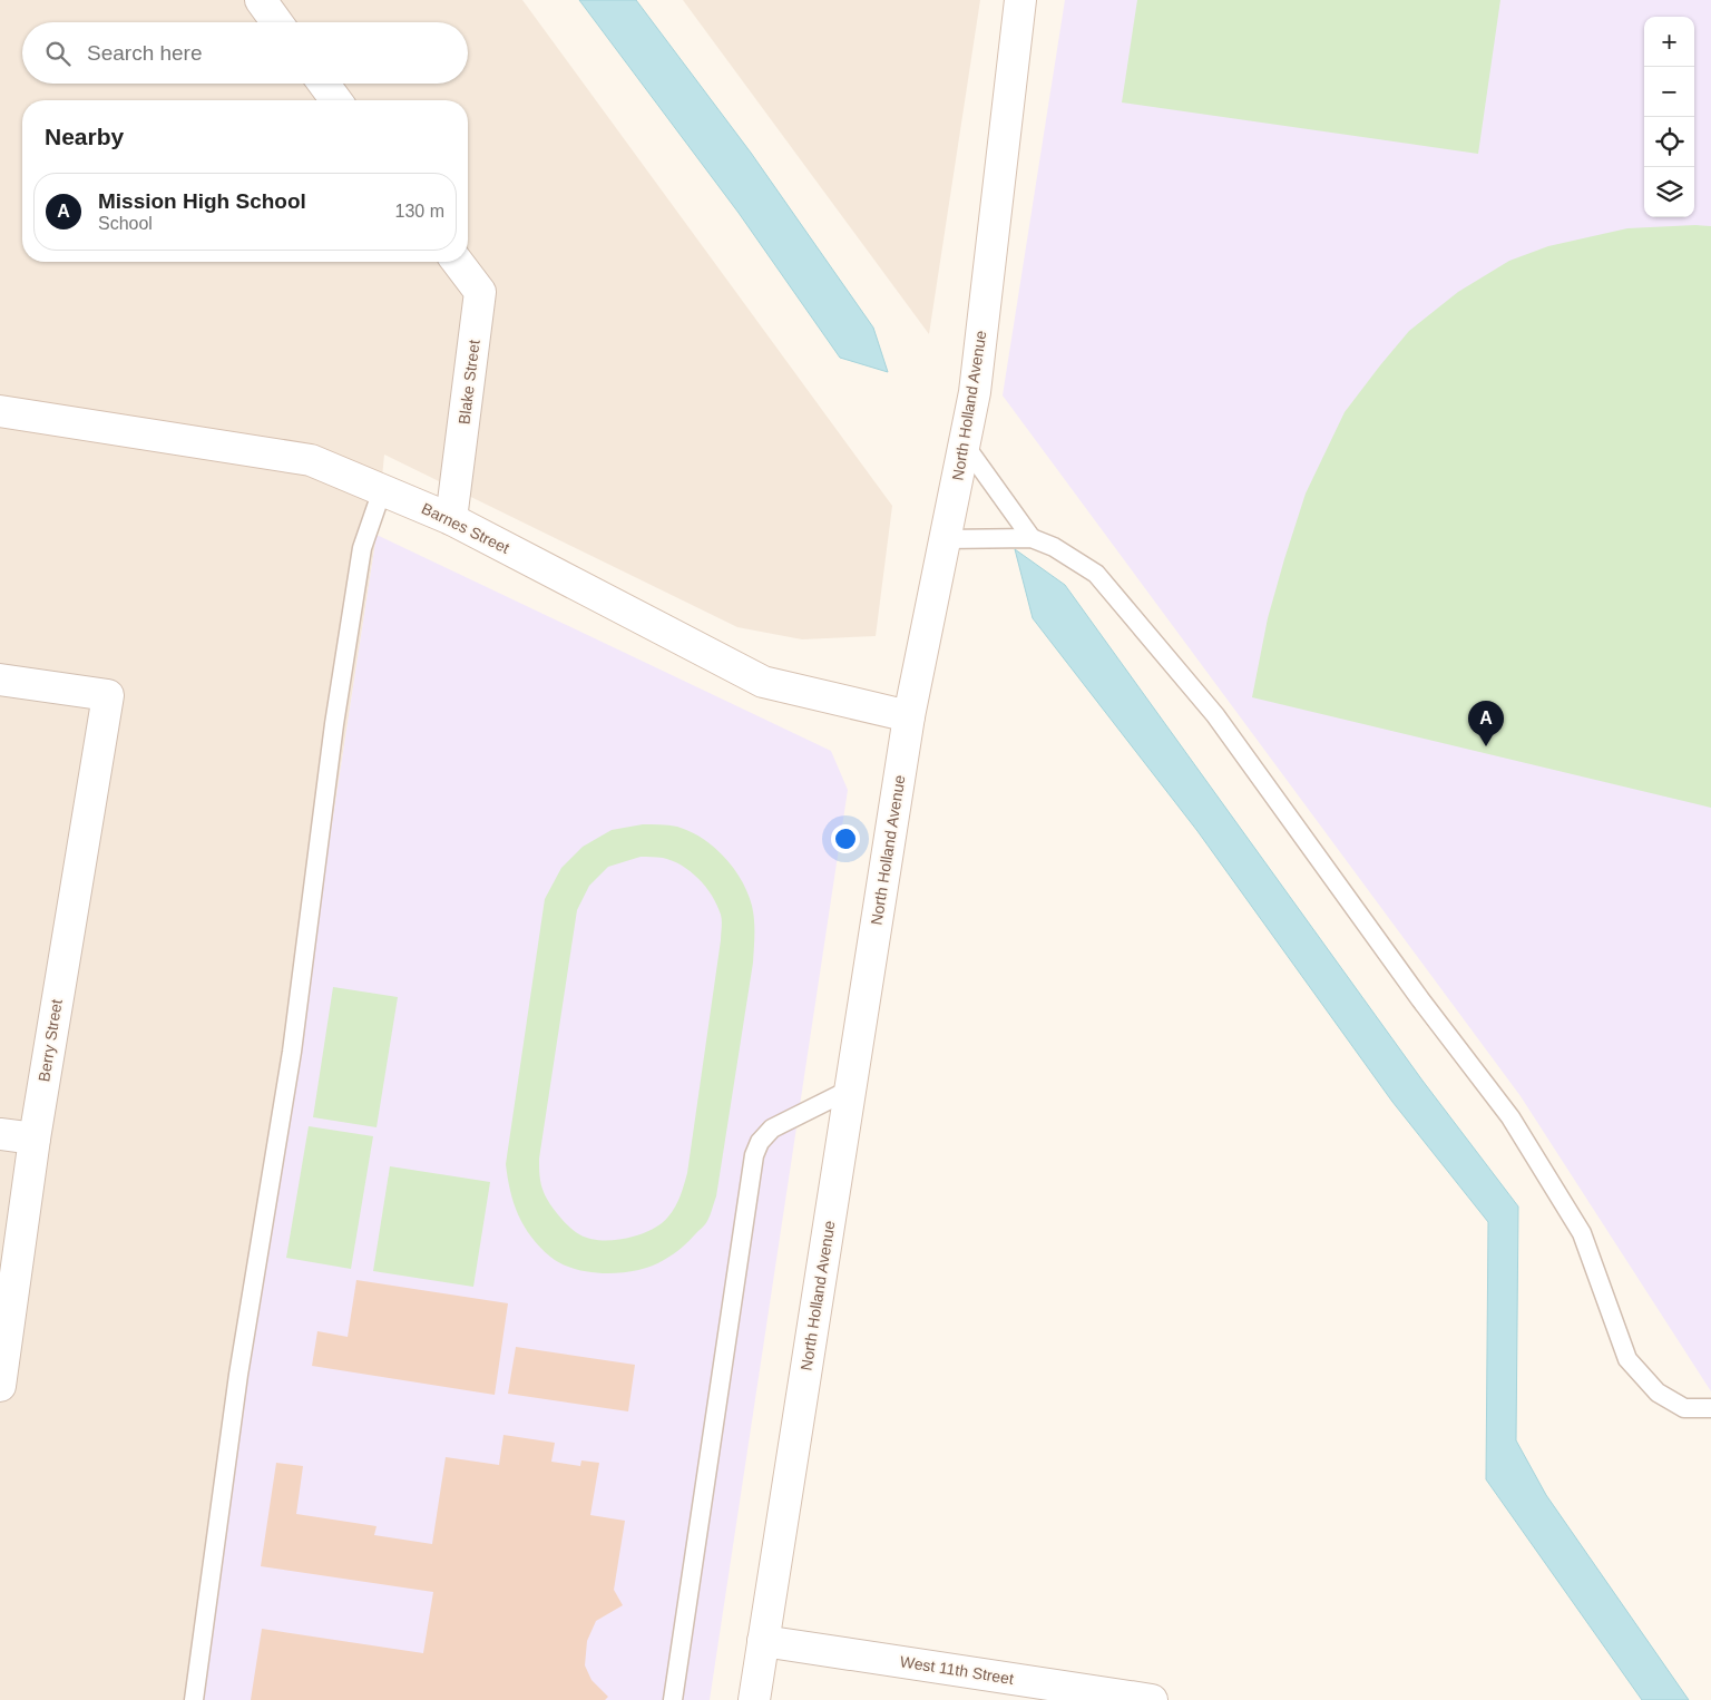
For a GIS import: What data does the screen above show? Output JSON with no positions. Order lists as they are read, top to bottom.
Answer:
{
  "streets": {
    "street": [
      "Blake Street",
      "North Holland Avenue",
      "Barnes Street",
      "Berry Street",
      "West 11th Street"
    ]
  },
  "crossings": [
    ["Blake Street", "Barnes Street"],
    ["North Holland Avenue", "Barnes Street"],
    ["North Holland Avenue", "West 11th Street"]
  ],
  "page": {
    "map_buttons": ["+", "−"],
    "search": "Search here",
    "heading": "Nearby",
    "list": [
      {
        "mark": "A",
        "name": "Mission High School",
        "note": "School",
        "value": "130 m"
      }
    ],
    "pins": "A"
  }
}
